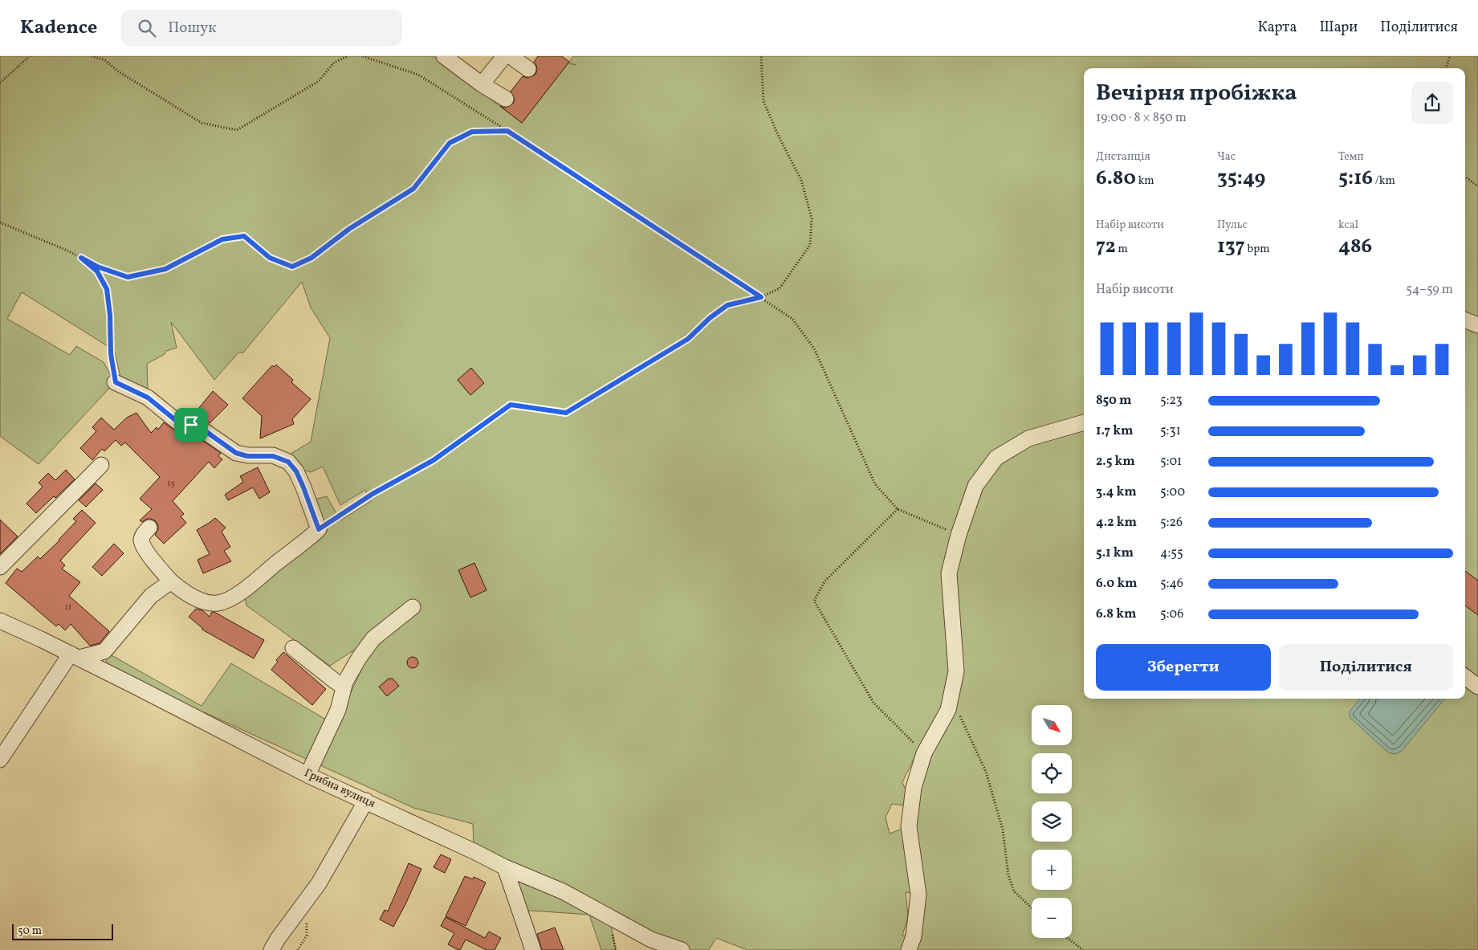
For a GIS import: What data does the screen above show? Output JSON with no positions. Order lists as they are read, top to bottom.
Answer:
{
  "streets": {
    "street": ["Грибна вулиця"]
  },
  "house_numbers": ["15", "11"],
  "scale_bar": "50 m",
  "north": "bottom right",
  "page": {
    "header": "Kadence",
    "search": "Пошук",
    "nav": ["Карта", "Шари", "Поділитися"],
    "heading": ["Вечірня пробіжка", "19:00 · 8 × 850 m"],
    "stats": [
      ["Дистанція", "6.80 km"],
      ["Час", "35:49"],
      ["Темп", "5:16 /km"],
      ["Набір висоти", "72 m"],
      ["Пульс", "137 bpm"],
      ["kcal", "486"]
    ],
    "chart": ["Набір висоти", "54–59 m"],
    "list": [
      {
        "name": "850 m",
        "note": "5:23"
      },
      {
        "name": "1.7 km",
        "note": "5:31"
      },
      {
        "name": "2.5 km",
        "note": "5:01"
      },
      {
        "name": "3.4 km",
        "note": "5:00"
      },
      {
        "name": "4.2 km",
        "note": "5:26"
      },
      {
        "name": "5.1 km",
        "note": "4:55"
      },
      {
        "name": "6.0 km",
        "note": "5:46"
      },
      {
        "name": "6.8 km",
        "note": "5:06"
      }
    ],
    "buttons": ["Зберегти", "Поділитися"],
    "map_buttons": ["+", "−"],
    "scale": "50 m"
  }
}
